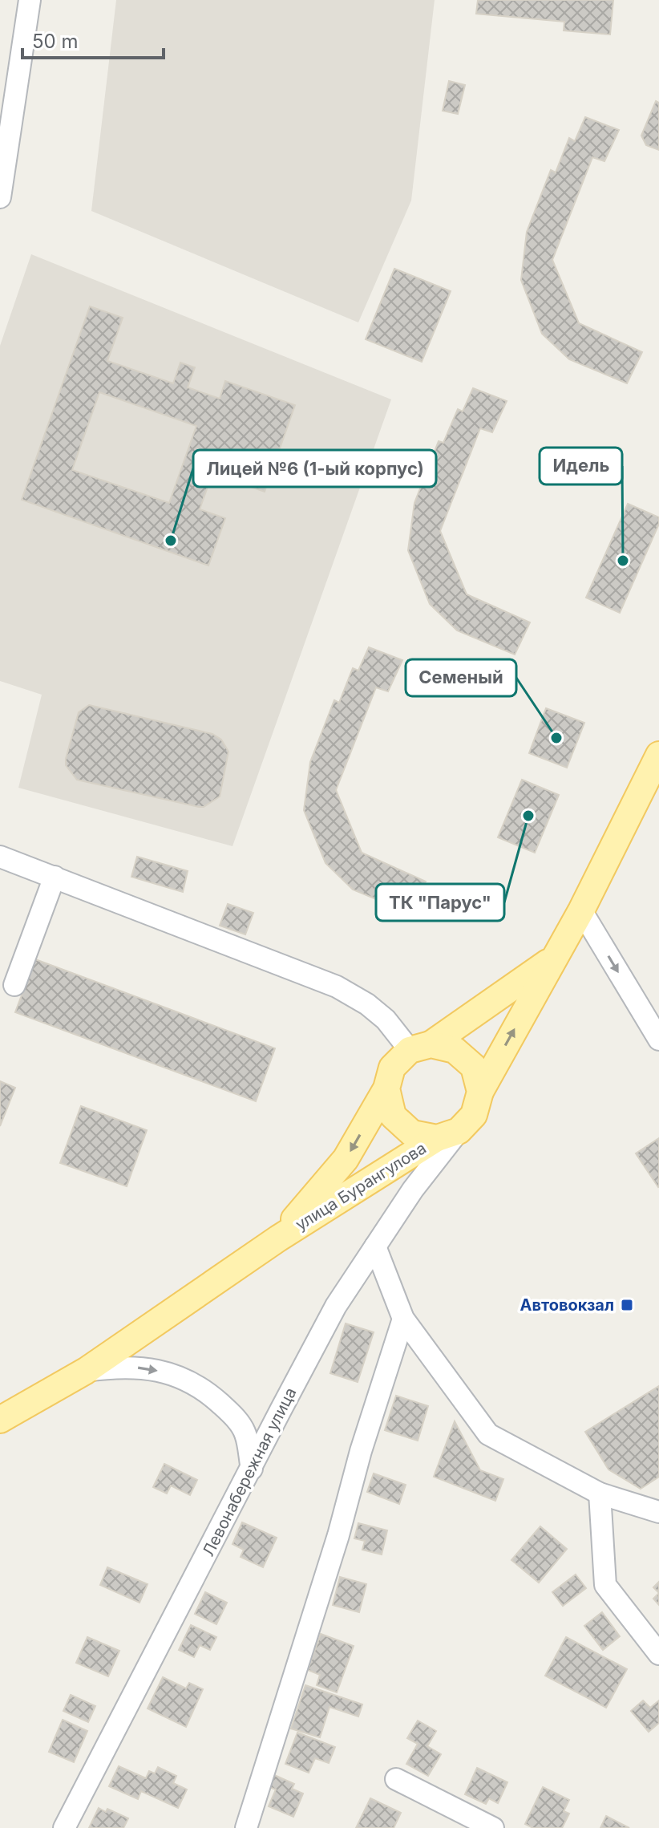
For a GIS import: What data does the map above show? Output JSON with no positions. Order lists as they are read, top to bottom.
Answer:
{
  "streets": {
    "main road": ["улица Бурангулова"],
    "street": ["Левонабережная улица"]
  },
  "crossings": [
    ["улица Бурангулова", "Левонабережная улица"]
  ],
  "places": {
    "other": [
      "Лицей №6 (1-ый корпус)",
      "Идель",
      "Семеный",
      "ТК \"Парус\""
    ],
    "transit": ["Автовокзал"]
  },
  "scale_bar": "50 m"
}
